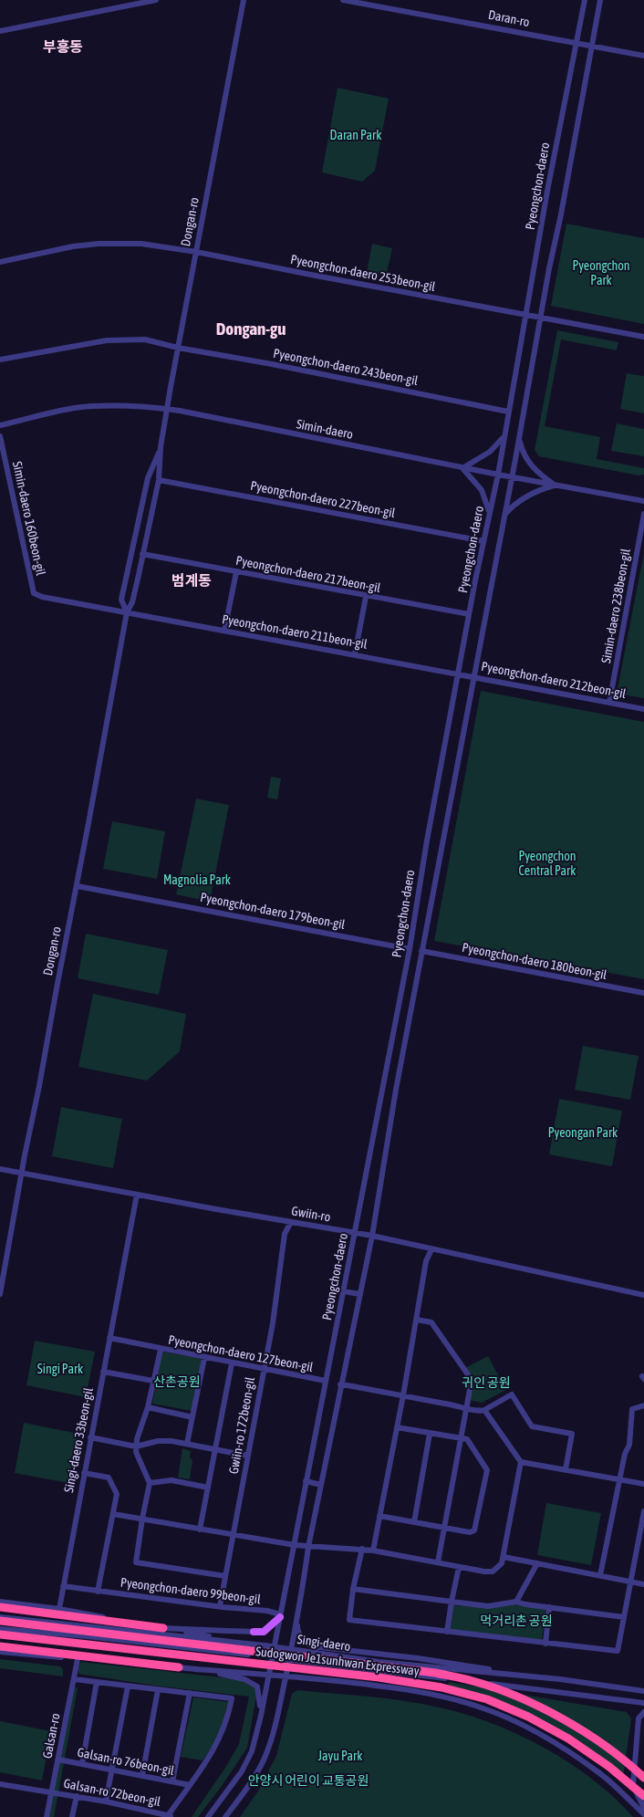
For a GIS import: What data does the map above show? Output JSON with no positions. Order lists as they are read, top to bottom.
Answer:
{
  "streets": {
    "highway": ["Sudogwon Je1sunhwan Expressway"],
    "street": [
      "Daran-ro",
      "Pyeongchon-daero",
      "Dongan-ro",
      "Pyeongchon-daero 253beon-gil",
      "Pyeongchon-daero 243beon-gil",
      "Simin-daero",
      "Pyeongchon-daero 227beon-gil",
      "Simin-daero 160beon-gil",
      "Pyeongchon-daero 217beon-gil",
      "Simin-daero 238beon-gil",
      "Pyeongchon-daero 211beon-gil",
      "Pyeongchon-daero 212beon-gil",
      "Pyeongchon-daero 179beon-gil",
      "Pyeongchon-daero 180beon-gil",
      "Gwiin-ro",
      "Pyeongchon-daero 127beon-gil",
      "Gwiin-ro 172beon-gil",
      "Singi-daero 33beon-gil",
      "Pyeongchon-daero 99beon-gil",
      "Singi-daero",
      "Galsan-ro",
      "Galsan-ro 76beon-gil",
      "Galsan-ro 72beon-gil"
    ]
  },
  "crossings": [
    ["Daran-ro", "Pyeongchon-daero"],
    ["Pyeongchon-daero", "Pyeongchon-daero 253beon-gil"],
    ["Pyeongchon-daero", "Pyeongchon-daero 243beon-gil"],
    ["Pyeongchon-daero", "Simin-daero"],
    ["Pyeongchon-daero", "Pyeongchon-daero 227beon-gil"],
    ["Pyeongchon-daero", "Pyeongchon-daero 217beon-gil"],
    ["Pyeongchon-daero", "Pyeongchon-daero 211beon-gil"],
    ["Pyeongchon-daero", "Pyeongchon-daero 212beon-gil"],
    ["Pyeongchon-daero", "Pyeongchon-daero 179beon-gil"],
    ["Pyeongchon-daero", "Pyeongchon-daero 180beon-gil"],
    ["Pyeongchon-daero", "Gwiin-ro"],
    ["Pyeongchon-daero", "Pyeongchon-daero 127beon-gil"],
    ["Pyeongchon-daero", "Pyeongchon-daero 99beon-gil"],
    ["Pyeongchon-daero", "Singi-daero"],
    ["Dongan-ro", "Pyeongchon-daero 253beon-gil"],
    ["Dongan-ro", "Pyeongchon-daero 243beon-gil"],
    ["Dongan-ro", "Simin-daero"],
    ["Dongan-ro", "Pyeongchon-daero 227beon-gil"],
    ["Dongan-ro", "Simin-daero 160beon-gil"],
    ["Dongan-ro", "Pyeongchon-daero 217beon-gil"],
    ["Dongan-ro", "Pyeongchon-daero 211beon-gil"],
    ["Dongan-ro", "Pyeongchon-daero 179beon-gil"],
    ["Dongan-ro", "Gwiin-ro"],
    ["Simin-daero 160beon-gil", "Pyeongchon-daero 211beon-gil"],
    ["Simin-daero 238beon-gil", "Pyeongchon-daero 212beon-gil"],
    ["Pyeongchon-daero 211beon-gil", "Pyeongchon-daero 212beon-gil"],
    ["Gwiin-ro", "Gwiin-ro 172beon-gil"],
    ["Gwiin-ro", "Singi-daero 33beon-gil"],
    ["Pyeongchon-daero 127beon-gil", "Gwiin-ro 172beon-gil"],
    ["Gwiin-ro 172beon-gil", "Pyeongchon-daero 99beon-gil"],
    ["Singi-daero 33beon-gil", "Pyeongchon-daero 99beon-gil"],
    ["Singi-daero", "Sudogwon Je1sunhwan Expressway"],
    ["Galsan-ro", "Galsan-ro 76beon-gil"],
    ["Galsan-ro", "Galsan-ro 72beon-gil"]
  ],
  "districts": ["부흥동", "Dongan-gu", "범계동"],
  "parks": [
    "Daran Park",
    "Pyeongchon Park",
    "Pyeongchon Central Park",
    "Magnolia Park",
    "Pyeongan Park",
    "Singi Park",
    "산촌공원",
    "귀인 공원",
    "먹거리촌 공원",
    "Jayu Park",
    "안양시 어린이 교통공원"
  ]
}
